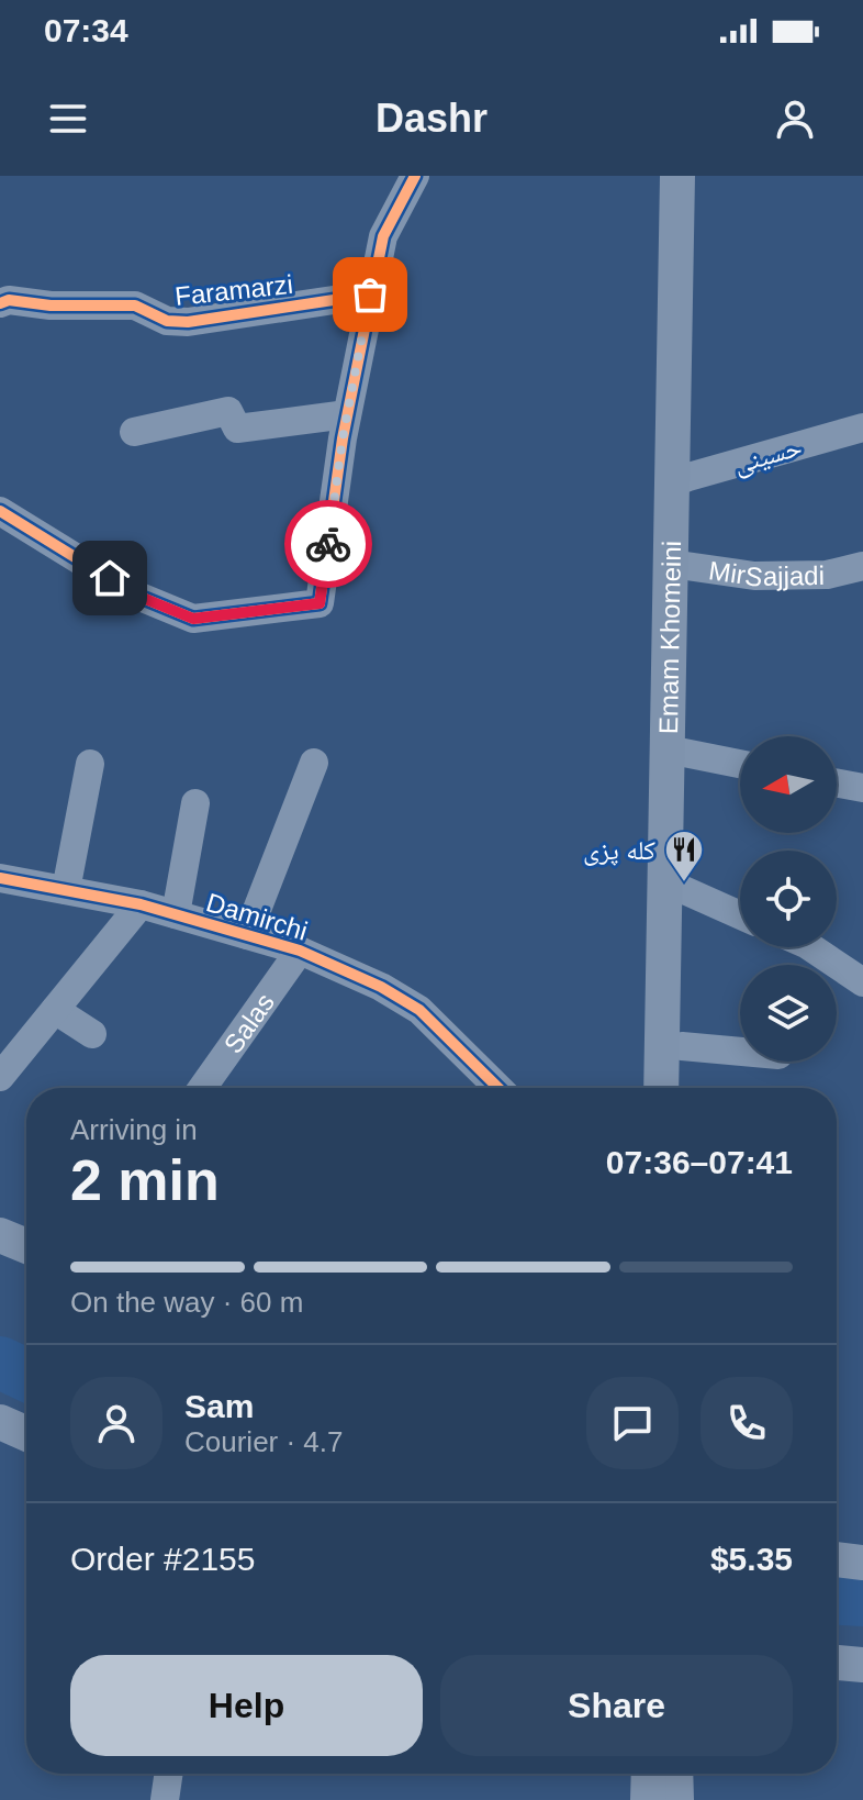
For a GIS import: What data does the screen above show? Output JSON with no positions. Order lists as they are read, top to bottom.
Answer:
{
  "streets": {
    "main road": ["Emam Khomeini"],
    "street": [
      "Faramarzi",
      "حسینی",
      "MirSajjadi",
      "Damirchi",
      "Salas"
    ]
  },
  "crossings": [
    ["حسینی", "Emam Khomeini"],
    ["MirSajjadi", "Emam Khomeini"],
    ["Damirchi", "Salas"]
  ],
  "places": {
    "restaurant": ["کله پزی"]
  },
  "north": "left",
  "page": {
    "status": "07:34",
    "header": "Dashr",
    "heading": ["2 min", "Arriving in", "07:36–07:41"],
    "panel": [
      "Sam",
      "Courier · 4.7",
      "Order #2155",
      "$5.35"
    ],
    "bar": "On the way · 60 m",
    "buttons": ["Help", "Share"]
  }
}
